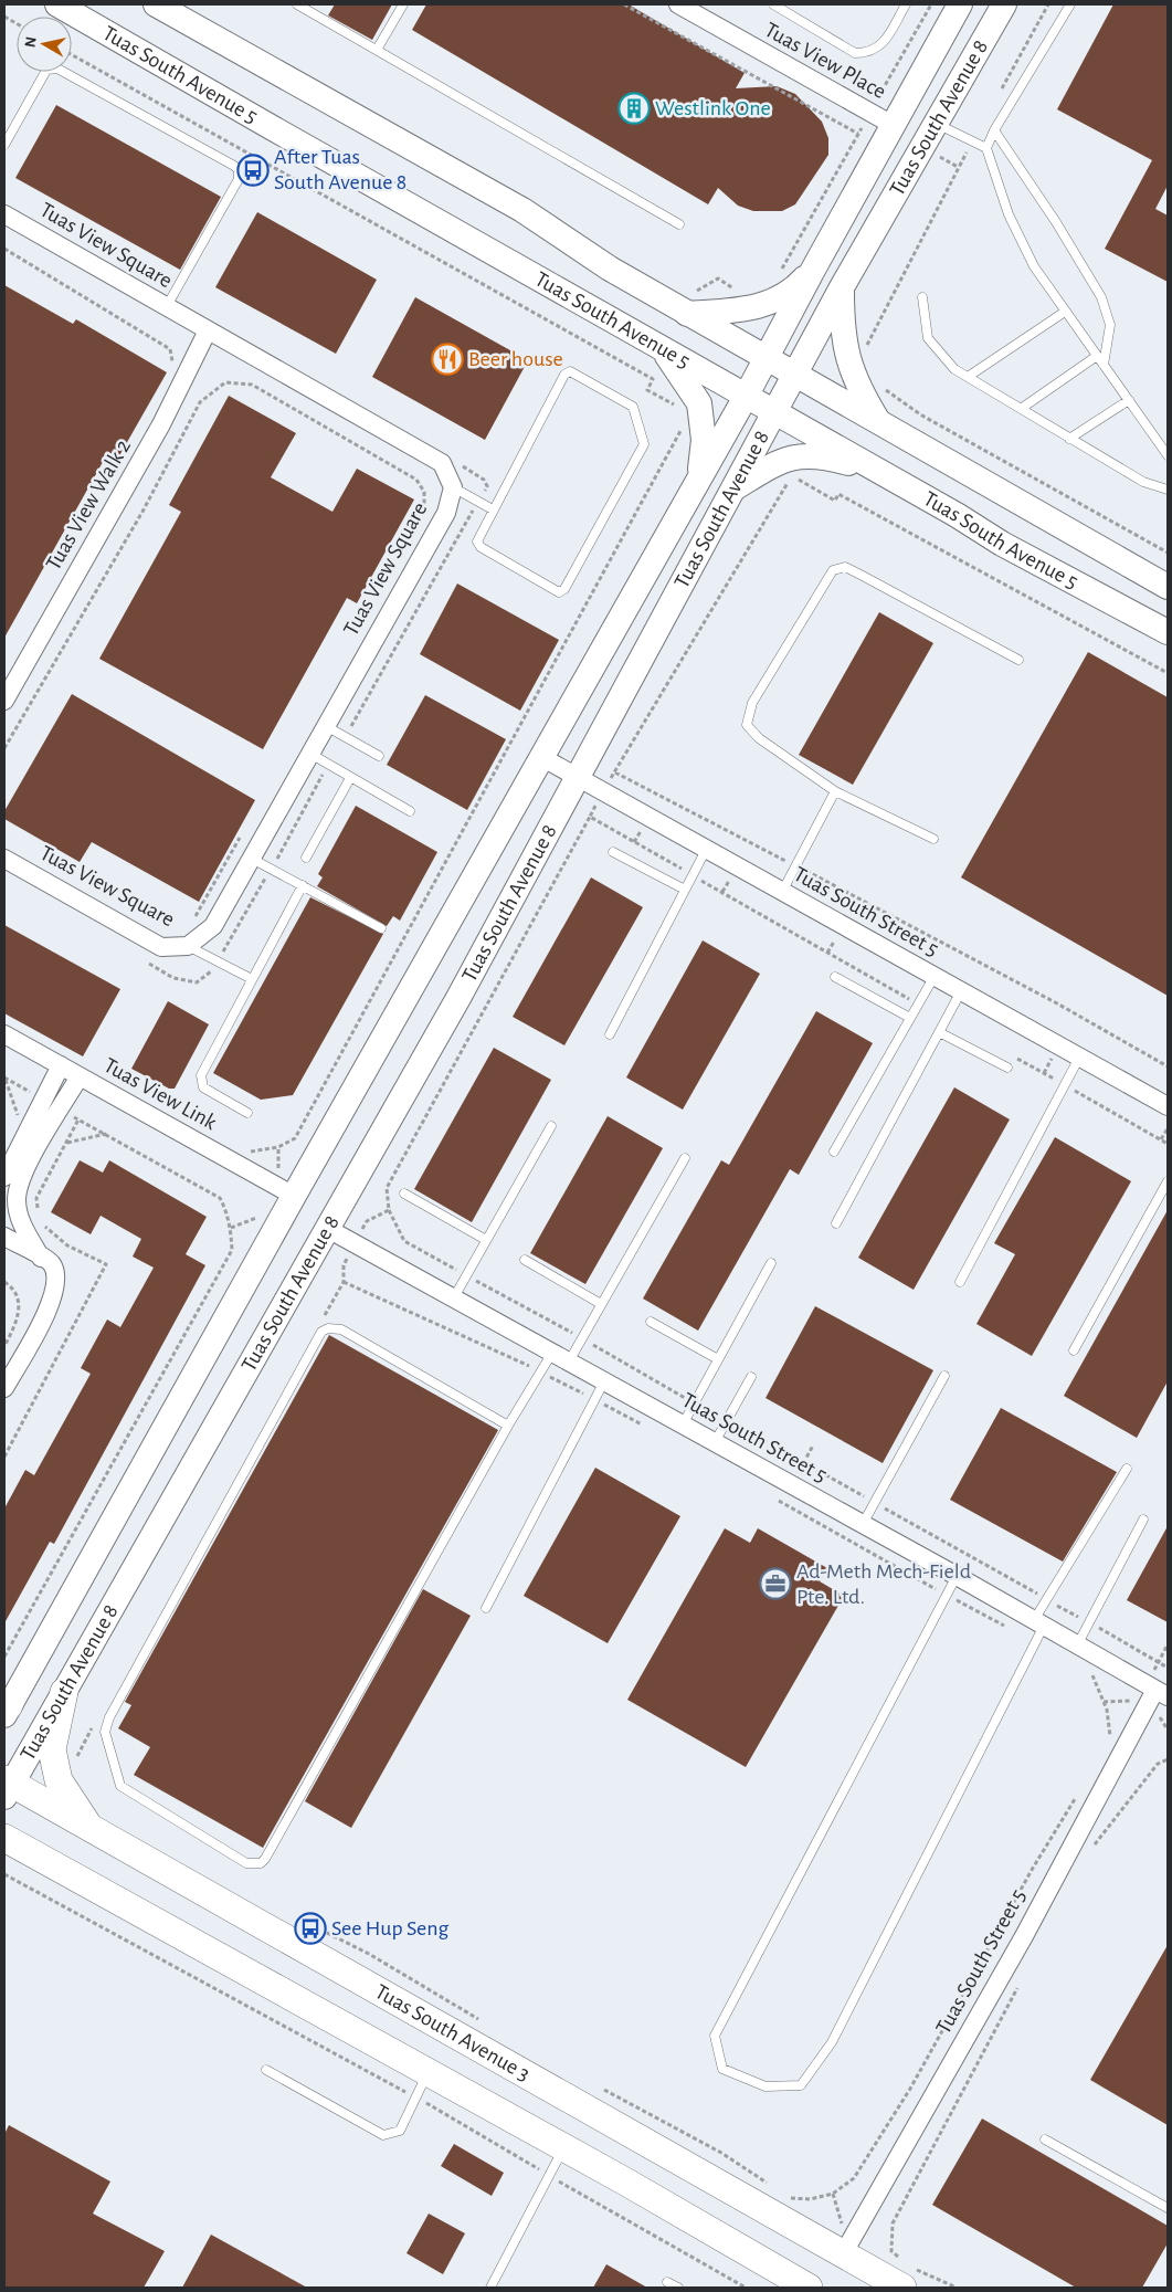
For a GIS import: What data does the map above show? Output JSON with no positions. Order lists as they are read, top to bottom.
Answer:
{
  "streets": {
    "main road": ["Tuas South Avenue 3"],
    "street": [
      "Tuas View Place",
      "Tuas South Avenue 5",
      "Tuas South Avenue 8",
      "Tuas View Square",
      "Tuas View Walk 2",
      "Tuas South Street 5",
      "Tuas View Link"
    ]
  },
  "crossings": [
    ["Tuas View Place", "Tuas South Avenue 8"],
    ["Tuas South Avenue 5", "Tuas South Avenue 8"],
    ["Tuas South Avenue 8", "Tuas South Street 5"],
    ["Tuas South Avenue 8", "Tuas View Link"],
    ["Tuas South Avenue 8", "Tuas South Avenue 3"],
    ["Tuas View Square", "Tuas View Walk 2"],
    ["Tuas South Street 5", "Tuas South Avenue 3"]
  ],
  "places": {
    "building": ["Westlink One"],
    "bus stop": ["After Tuas South Avenue 8", "See Hup Seng"],
    "restaurant": ["Beer house"],
    "office": ["Ad-Meth Mech-Field Pte. Ltd."]
  },
  "north": "left"
}
